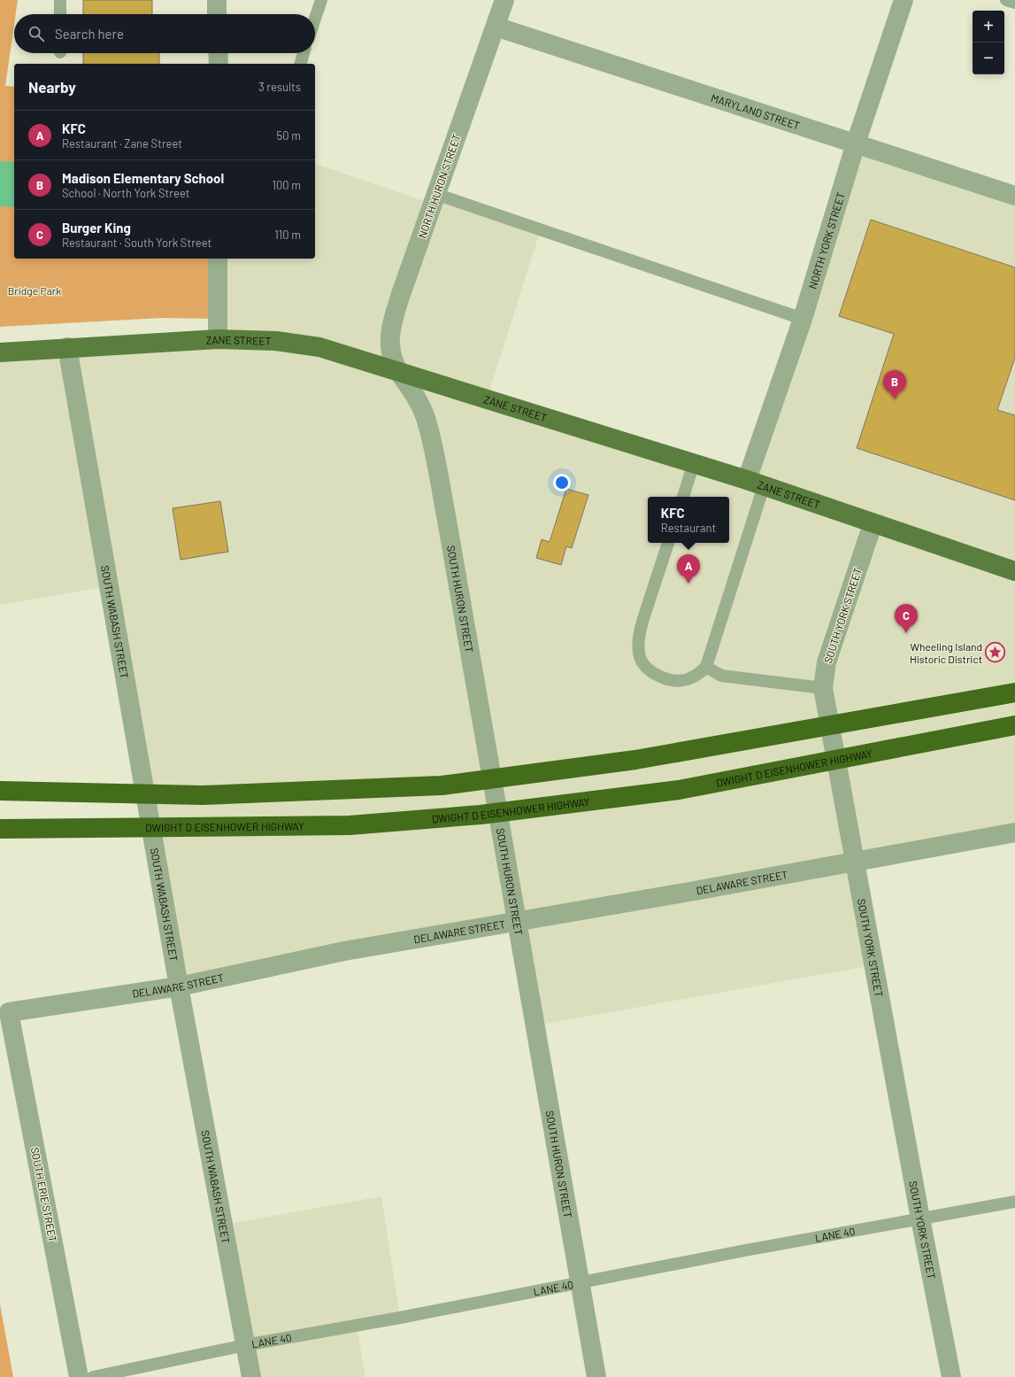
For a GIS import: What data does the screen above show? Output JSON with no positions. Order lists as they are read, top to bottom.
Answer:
{
  "streets": {
    "highway": ["DWIGHT D EISENHOWER HIGHWAY"],
    "main road": ["ZANE STREET"],
    "street": [
      "MARYLAND STREET",
      "NORTH HURON STREET",
      "NORTH YORK STREET",
      "SOUTH HURON STREET",
      "SOUTH YORK STREET",
      "SOUTH WABASH STREET",
      "DELAWARE STREET",
      "SOUTH ERIE STREET"
    ],
    "lane": ["LANE 40"]
  },
  "crossings": [
    ["MARYLAND STREET", "NORTH HURON STREET"],
    ["MARYLAND STREET", "NORTH YORK STREET"],
    ["NORTH HURON STREET", "ZANE STREET"],
    ["NORTH HURON STREET", "SOUTH HURON STREET"],
    ["NORTH YORK STREET", "ZANE STREET"],
    ["ZANE STREET", "SOUTH HURON STREET"],
    ["ZANE STREET", "SOUTH YORK STREET"],
    ["ZANE STREET", "SOUTH WABASH STREET"],
    ["SOUTH HURON STREET", "DELAWARE STREET"],
    ["SOUTH HURON STREET", "LANE 40"],
    ["SOUTH YORK STREET", "DELAWARE STREET"],
    ["SOUTH YORK STREET", "LANE 40"],
    ["SOUTH WABASH STREET", "DELAWARE STREET"],
    ["SOUTH WABASH STREET", "LANE 40"],
    ["DELAWARE STREET", "SOUTH ERIE STREET"]
  ],
  "parks": ["Bridge Park"],
  "places": {
    "place": ["Wheeling Island Historic District"]
  },
  "page": {
    "map_buttons": ["+", "−"],
    "search": "Search here",
    "heading": ["Nearby", "3 results"],
    "list": [
      {
        "mark": "A",
        "name": "KFC",
        "note": "Restaurant · Zane Street",
        "value": "50 m"
      },
      {
        "mark": "B",
        "name": "Madison Elementary School",
        "note": "School · North York Street",
        "value": "100 m"
      },
      {
        "mark": "C",
        "name": "Burger King",
        "note": "Restaurant · South York Street",
        "value": "110 m"
      }
    ],
    "pins": ["B", "A", "C"],
    "popup": ["KFC", "Restaurant"]
  }
}
